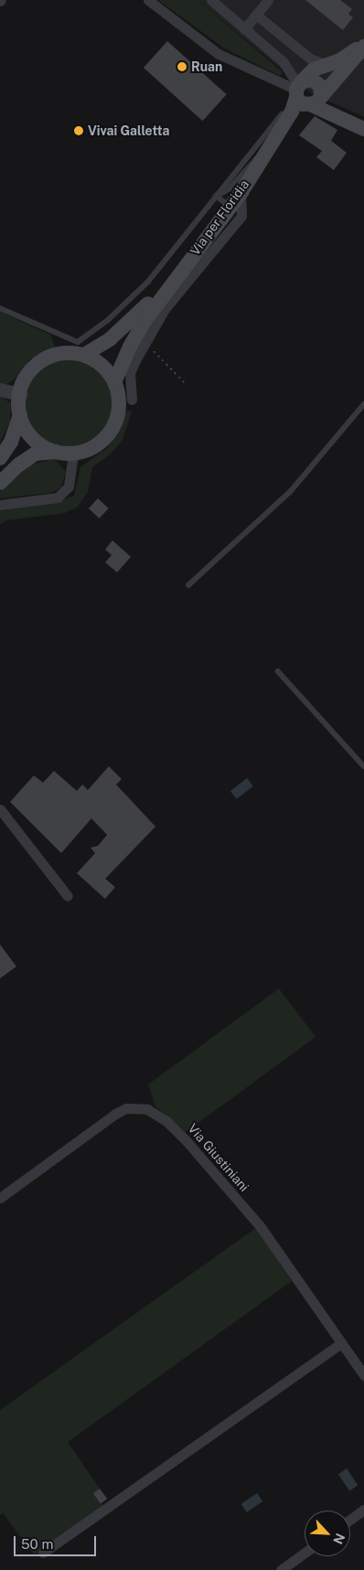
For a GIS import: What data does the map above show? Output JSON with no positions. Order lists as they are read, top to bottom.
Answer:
{
  "streets": {
    "main road": ["Via per Floridia"],
    "street": ["Via Giustiniani"]
  },
  "places": ["Ruan", "Vivai Galletta"],
  "scale_bar": "50 m",
  "north": "bottom right"
}
